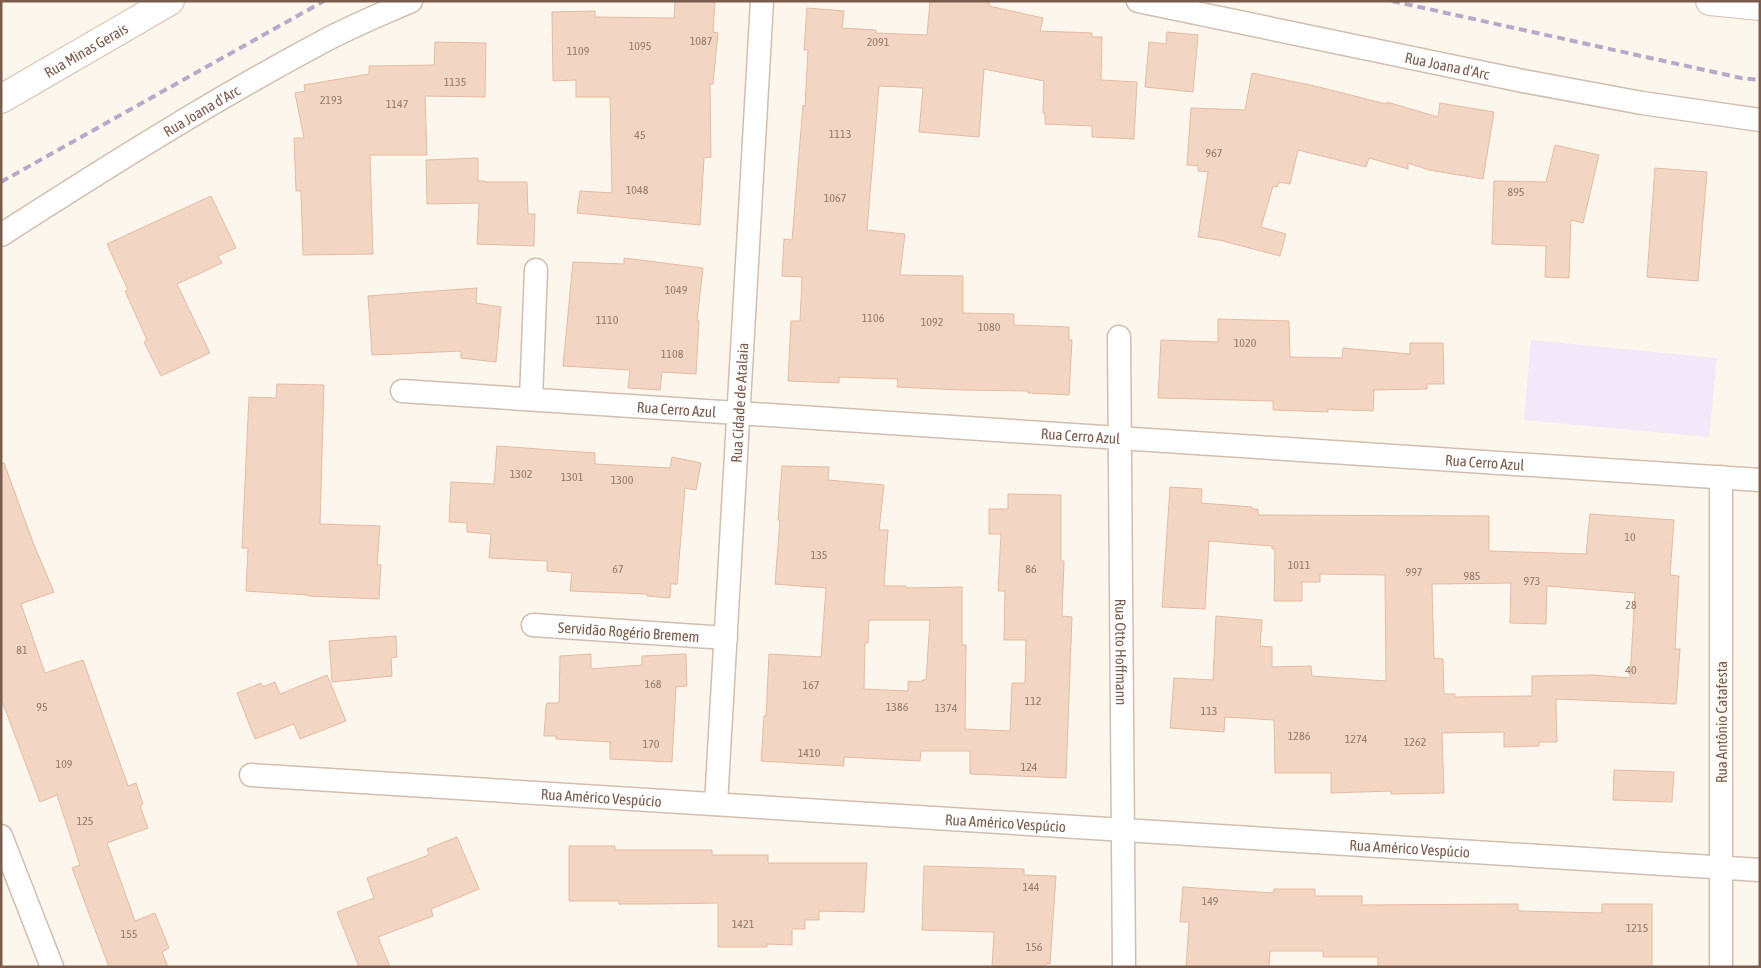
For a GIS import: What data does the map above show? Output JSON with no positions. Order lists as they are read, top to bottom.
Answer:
{
  "streets": {
    "main road": ["Rua Minas Gerais"],
    "street": [
      "Rua Joana d'Arc",
      "Rua Cidade de Atalaia",
      "Rua Cerro Azul",
      "Servidão Rogério Bremem",
      "Rua Otto Hoffmann",
      "Rua Antônio Catafesta",
      "Rua Américo Vespúcio"
    ]
  },
  "crossings": [
    ["Rua Cidade de Atalaia", "Rua Cerro Azul"],
    ["Rua Cidade de Atalaia", "Servidão Rogério Bremem"],
    ["Rua Cidade de Atalaia", "Rua Américo Vespúcio"],
    ["Rua Cerro Azul", "Rua Otto Hoffmann"],
    ["Rua Cerro Azul", "Rua Antônio Catafesta"],
    ["Rua Otto Hoffmann", "Rua Américo Vespúcio"],
    ["Rua Antônio Catafesta", "Rua Américo Vespúcio"]
  ],
  "house_numbers": [
    "1087",
    "2091",
    "1095",
    "1109",
    "1135",
    "2193",
    "1147",
    "1113",
    "45",
    "967",
    "1048",
    "895",
    "1067",
    "1049",
    "1106",
    "1110",
    "1092",
    "1080",
    "1020",
    "1108",
    "1302",
    "1301",
    "1300",
    "10",
    "135",
    "1011",
    "67",
    "86",
    "997",
    "985",
    "973",
    "28",
    "81",
    "40",
    "168",
    "167",
    "112",
    "95",
    "1386",
    "1374",
    "113",
    "1286",
    "1274",
    "1262",
    "170",
    "1410",
    "109",
    "124",
    "125",
    "144",
    "149",
    "1421",
    "1215",
    "155",
    "156"
  ]
}
